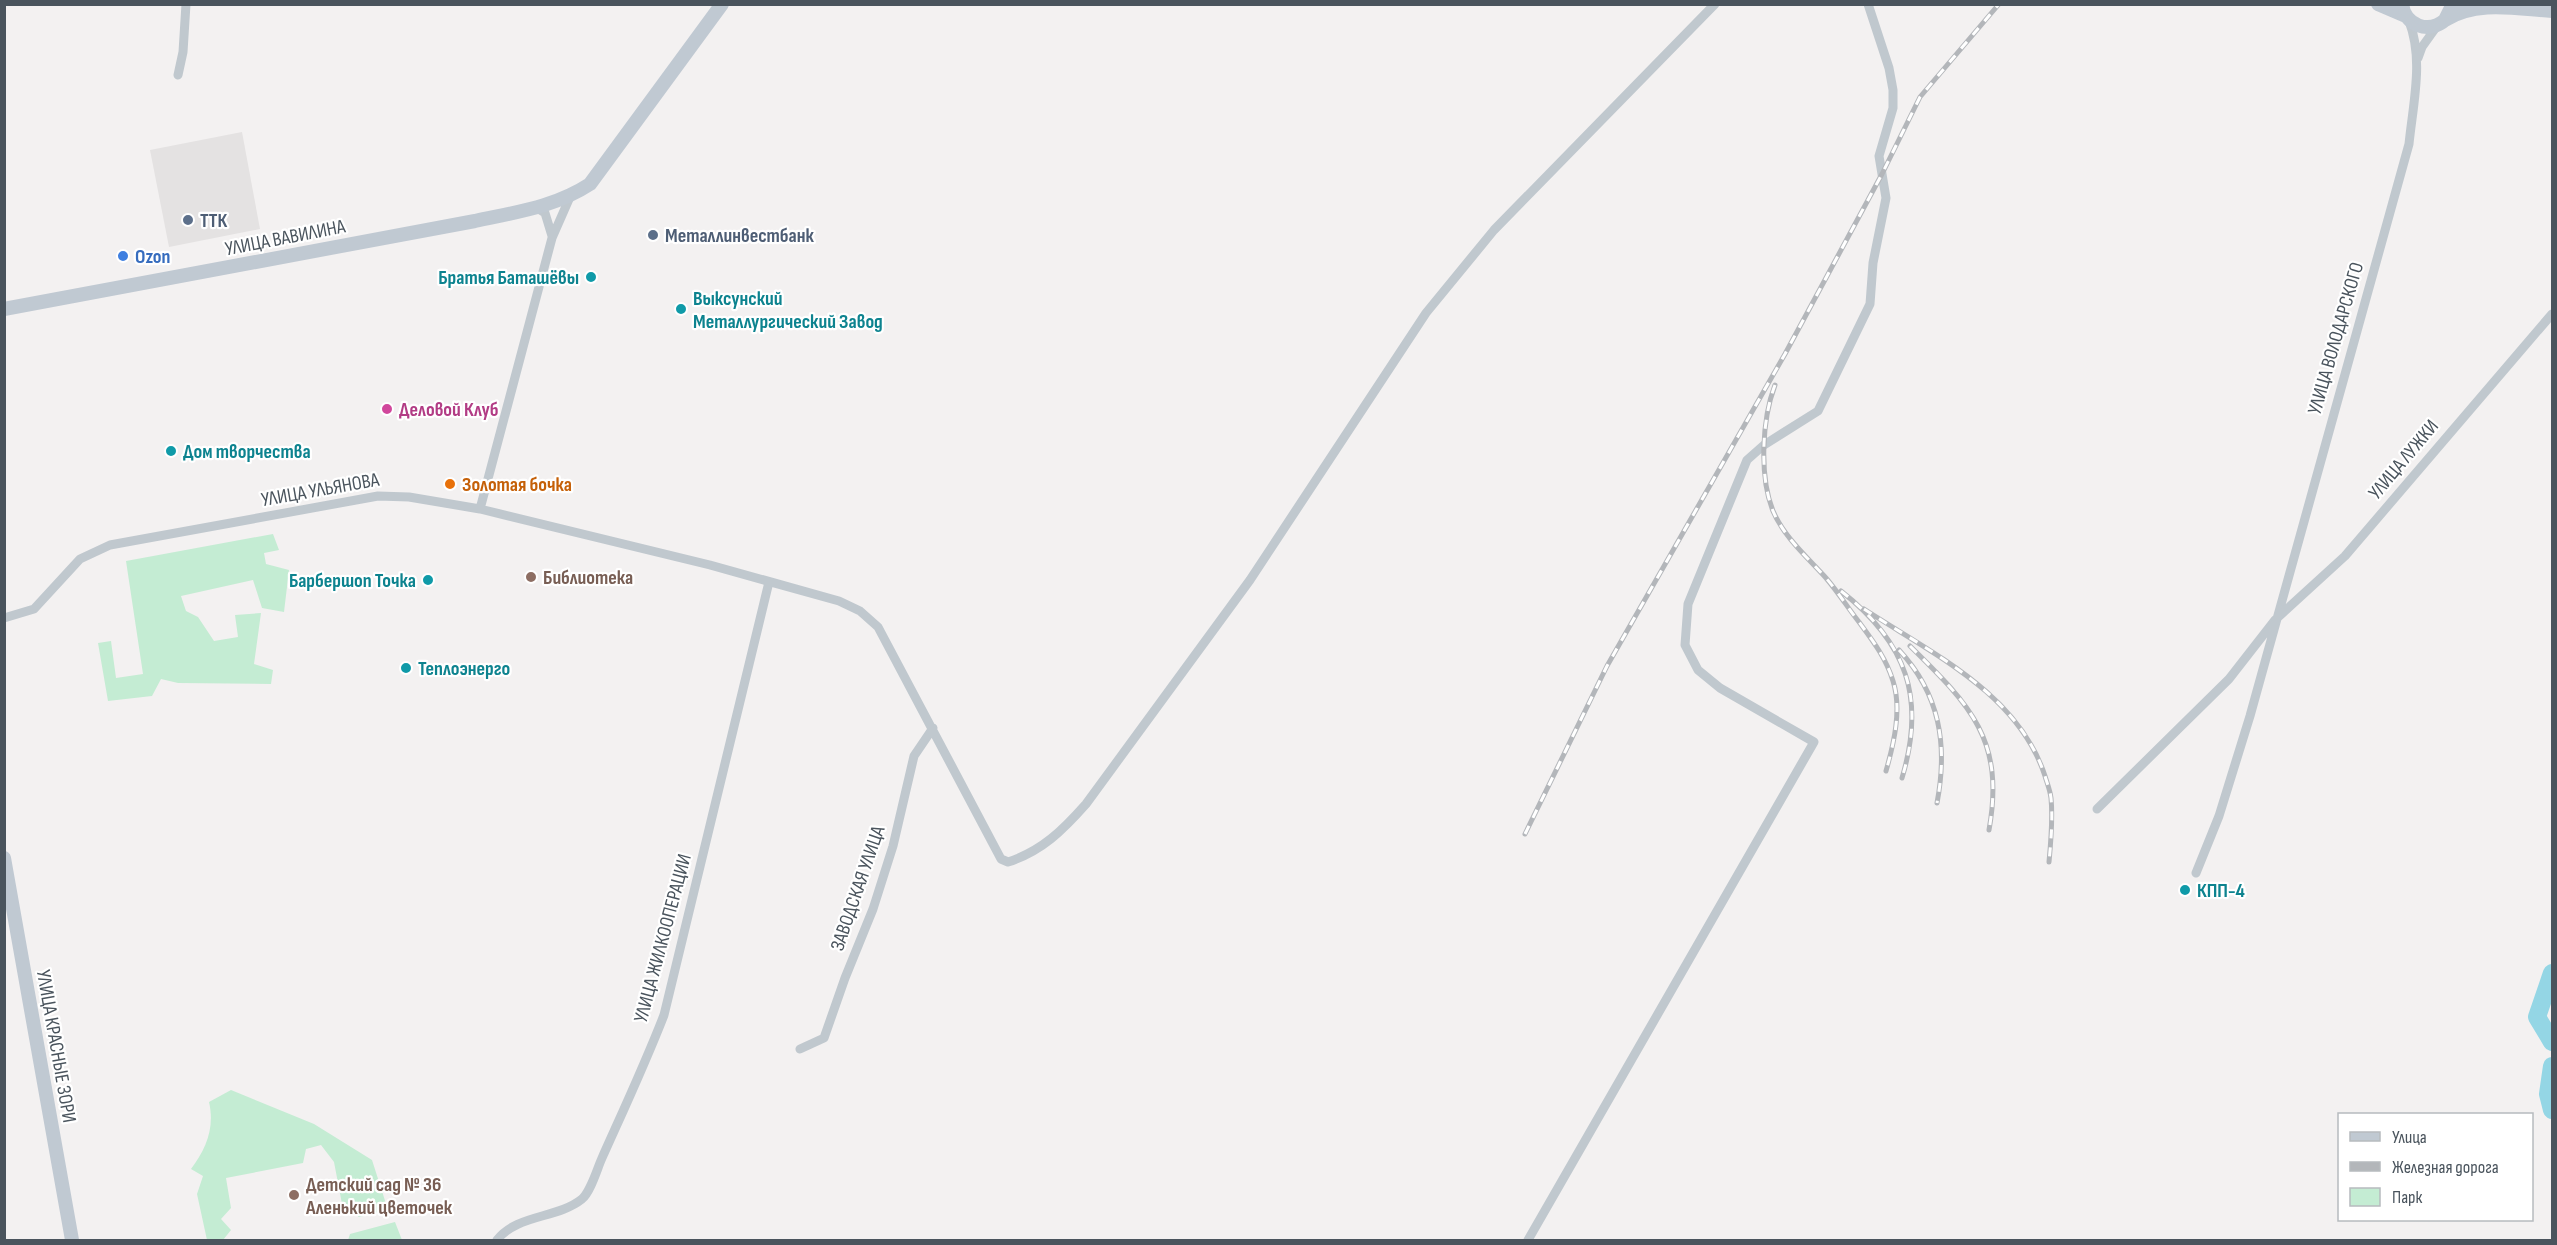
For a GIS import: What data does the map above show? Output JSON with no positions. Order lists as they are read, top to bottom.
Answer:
{
  "streets": {
    "street": [
      "УЛИЦА ВАВИЛИНА",
      "УЛИЦА ВОЛОДАРСКОГО",
      "УЛИЦА ЛУЖКИ",
      "УЛИЦА УЛЬЯНОВА",
      "ЗАВОДСКАЯ УЛИЦА",
      "УЛИЦА ЖИЛКООПЕРАЦИИ",
      "УЛИЦА КРАСНЫЕ ЗОРИ"
    ]
  },
  "crossings": [
    ["УЛИЦА ВОЛОДАРСКОГО", "УЛИЦА ЛУЖКИ"],
    ["УЛИЦА УЛЬЯНОВА", "ЗАВОДСКАЯ УЛИЦА"],
    ["УЛИЦА УЛЬЯНОВА", "УЛИЦА ЖИЛКООПЕРАЦИИ"]
  ],
  "places": [
    "ТТК",
    "Металлинвестбанк",
    "Ozon",
    "Братья Баташёвы",
    "Выксунский Металлургический Завод",
    "Деловой Клуб",
    "Дом творчества",
    "Золотая бочка",
    "Библиотека",
    "Барбершоп Точка",
    "Теплоэнерго",
    "КПП-4",
    "Детский сад № 36 Аленький цветочек"
  ],
  "legend": ["Улица", "Железная дорога", "Парк"]
}
